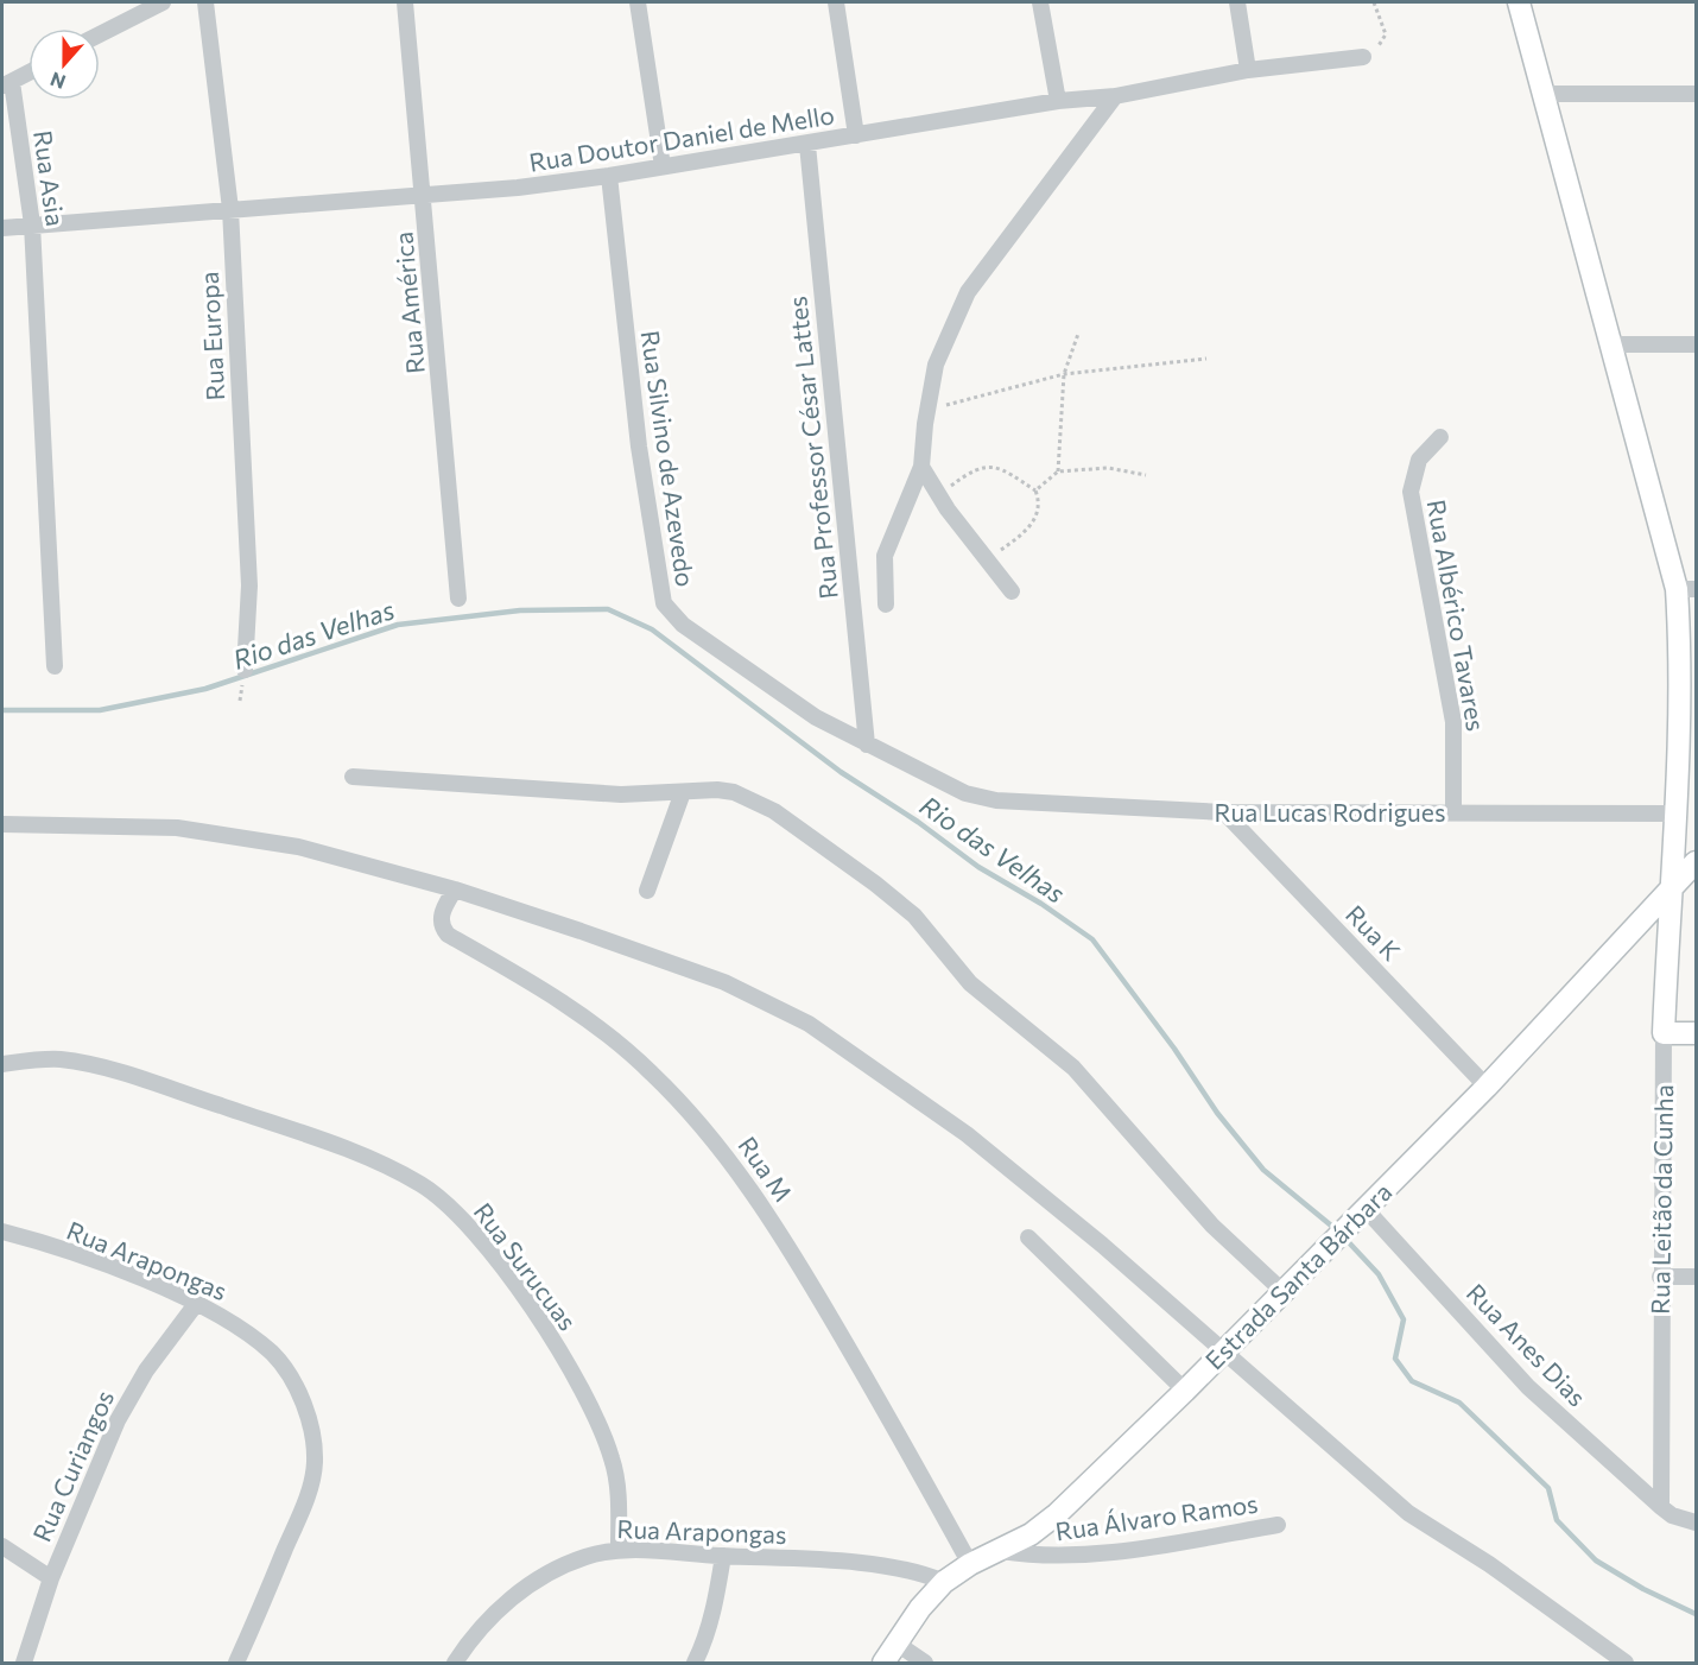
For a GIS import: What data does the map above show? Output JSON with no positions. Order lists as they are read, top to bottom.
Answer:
{
  "streets": {
    "street": [
      "Rua Doutor Daniel de Mello",
      "Rua Asia",
      "Rua América",
      "Rua Europa",
      "Rua Professor César Lattes",
      "Rua Silvino de Azevedo",
      "Rua Albérico Tavares",
      "Rua Lucas Rodrigues",
      "Rua K",
      "Rua M",
      "Rua Leitão da Cunha",
      "Rua Arapongas",
      "Rua Surucuas",
      "Estrada Santa Bárbara",
      "Rua Anes Dias",
      "Rua Curiangos",
      "Rua Álvaro Ramos"
    ]
  },
  "crossings": [
    ["Rua Doutor Daniel de Mello", "Rua Asia"],
    ["Rua Doutor Daniel de Mello", "Rua América"],
    ["Rua Doutor Daniel de Mello", "Rua Europa"],
    ["Rua Doutor Daniel de Mello", "Rua Professor César Lattes"],
    ["Rua Doutor Daniel de Mello", "Rua Silvino de Azevedo"],
    ["Rua Professor César Lattes", "Rua Silvino de Azevedo"],
    ["Rua Silvino de Azevedo", "Rua Lucas Rodrigues"],
    ["Rua Albérico Tavares", "Rua Lucas Rodrigues"],
    ["Rua Lucas Rodrigues", "Rua K"],
    ["Rua Lucas Rodrigues", "Rua Leitão da Cunha"],
    ["Rua K", "Estrada Santa Bárbara"],
    ["Rua M", "Estrada Santa Bárbara"],
    ["Rua Leitão da Cunha", "Estrada Santa Bárbara"],
    ["Rua Leitão da Cunha", "Rua Anes Dias"],
    ["Rua Arapongas", "Rua Surucuas"],
    ["Rua Arapongas", "Estrada Santa Bárbara"],
    ["Rua Arapongas", "Rua Curiangos"],
    ["Estrada Santa Bárbara", "Rua Anes Dias"],
    ["Estrada Santa Bárbara", "Rua Álvaro Ramos"]
  ],
  "water": ["Rio das Velhas"],
  "north": "bottom"
}
